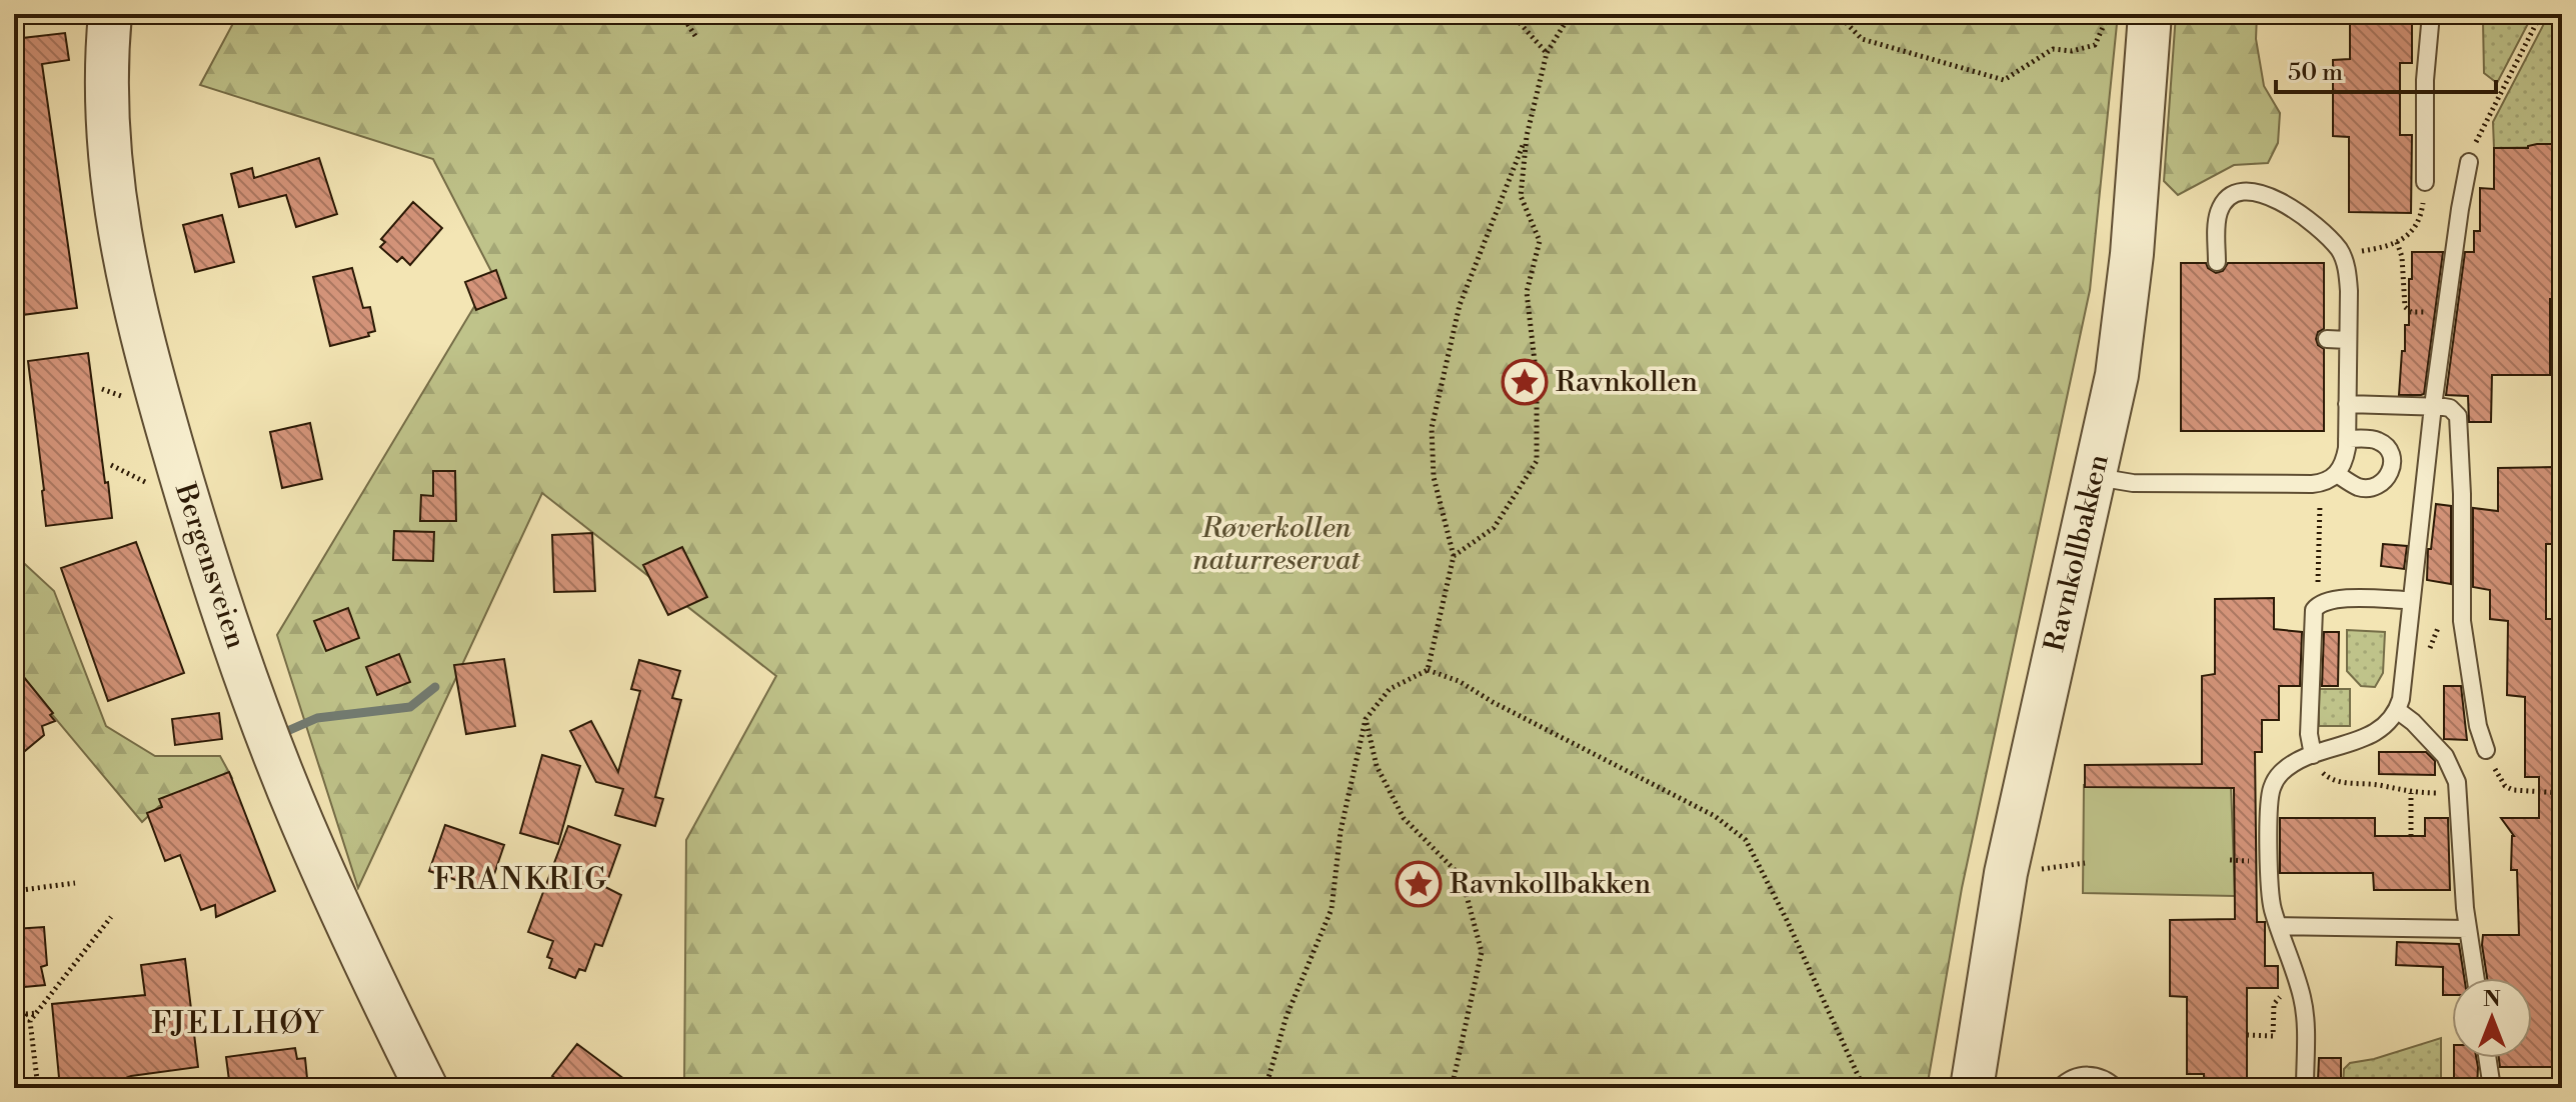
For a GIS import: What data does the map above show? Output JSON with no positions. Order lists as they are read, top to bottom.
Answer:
{
  "streets": {
    "street": ["Ravnkollbakken", "Bergensveien"]
  },
  "districts": ["FRANKRIG", "FJELLHØY"],
  "parks": ["Røverkollen naturreservat"],
  "places": {
    "place": ["Ravnkollen", "Ravnkollbakken"]
  },
  "scale_bar": "50 m",
  "north": "top"
}
